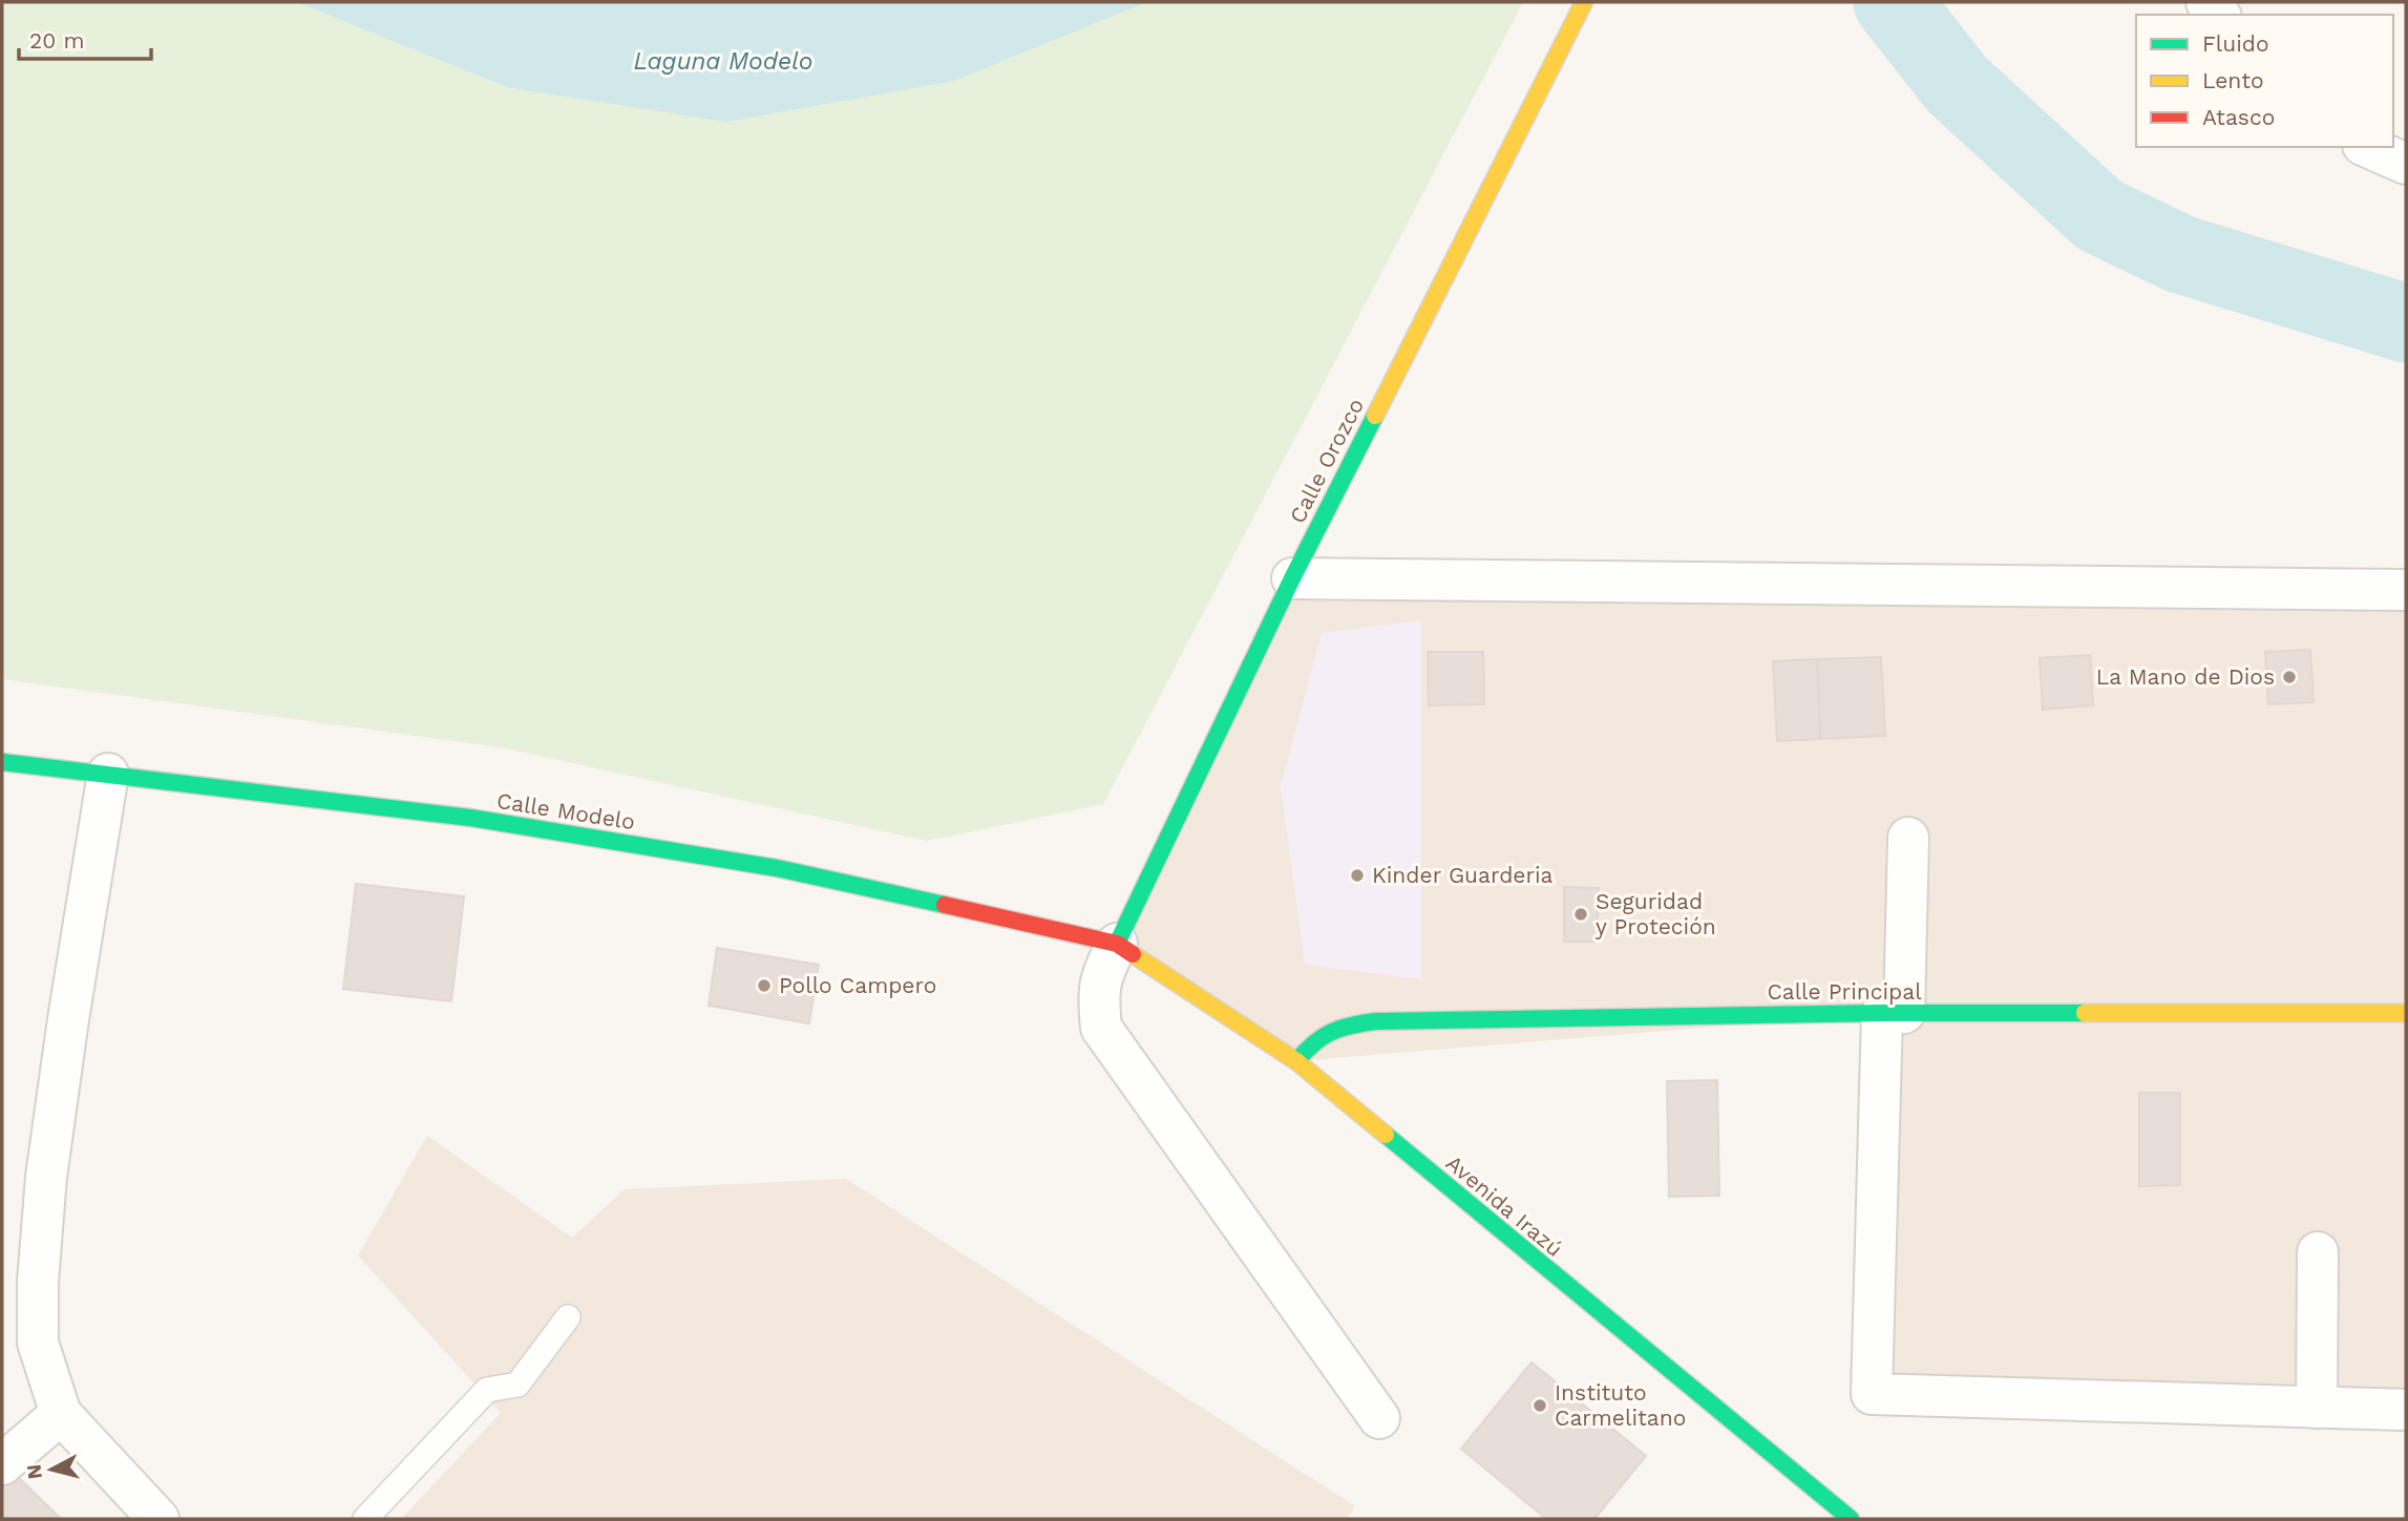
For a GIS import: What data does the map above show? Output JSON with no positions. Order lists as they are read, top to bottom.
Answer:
{
  "streets": {
    "street": [
      "Calle Orozco",
      "Calle Modelo",
      "Calle Principal",
      "Avenida Irazú"
    ]
  },
  "crossings": [
    ["Calle Orozco", "Calle Modelo"],
    ["Calle Orozco", "Avenida Irazú"],
    ["Calle Modelo", "Avenida Irazú"],
    ["Calle Principal", "Avenida Irazú"]
  ],
  "water": ["Laguna Modelo"],
  "places": [
    "La Mano de Dios",
    "Kinder Guarderia",
    "Seguridad y Proteción",
    "Pollo Campero",
    "Instituto Carmelitano"
  ],
  "legend": ["Fluido", "Lento", "Atasco"],
  "scale_bar": "20 m",
  "north": "left"
}
